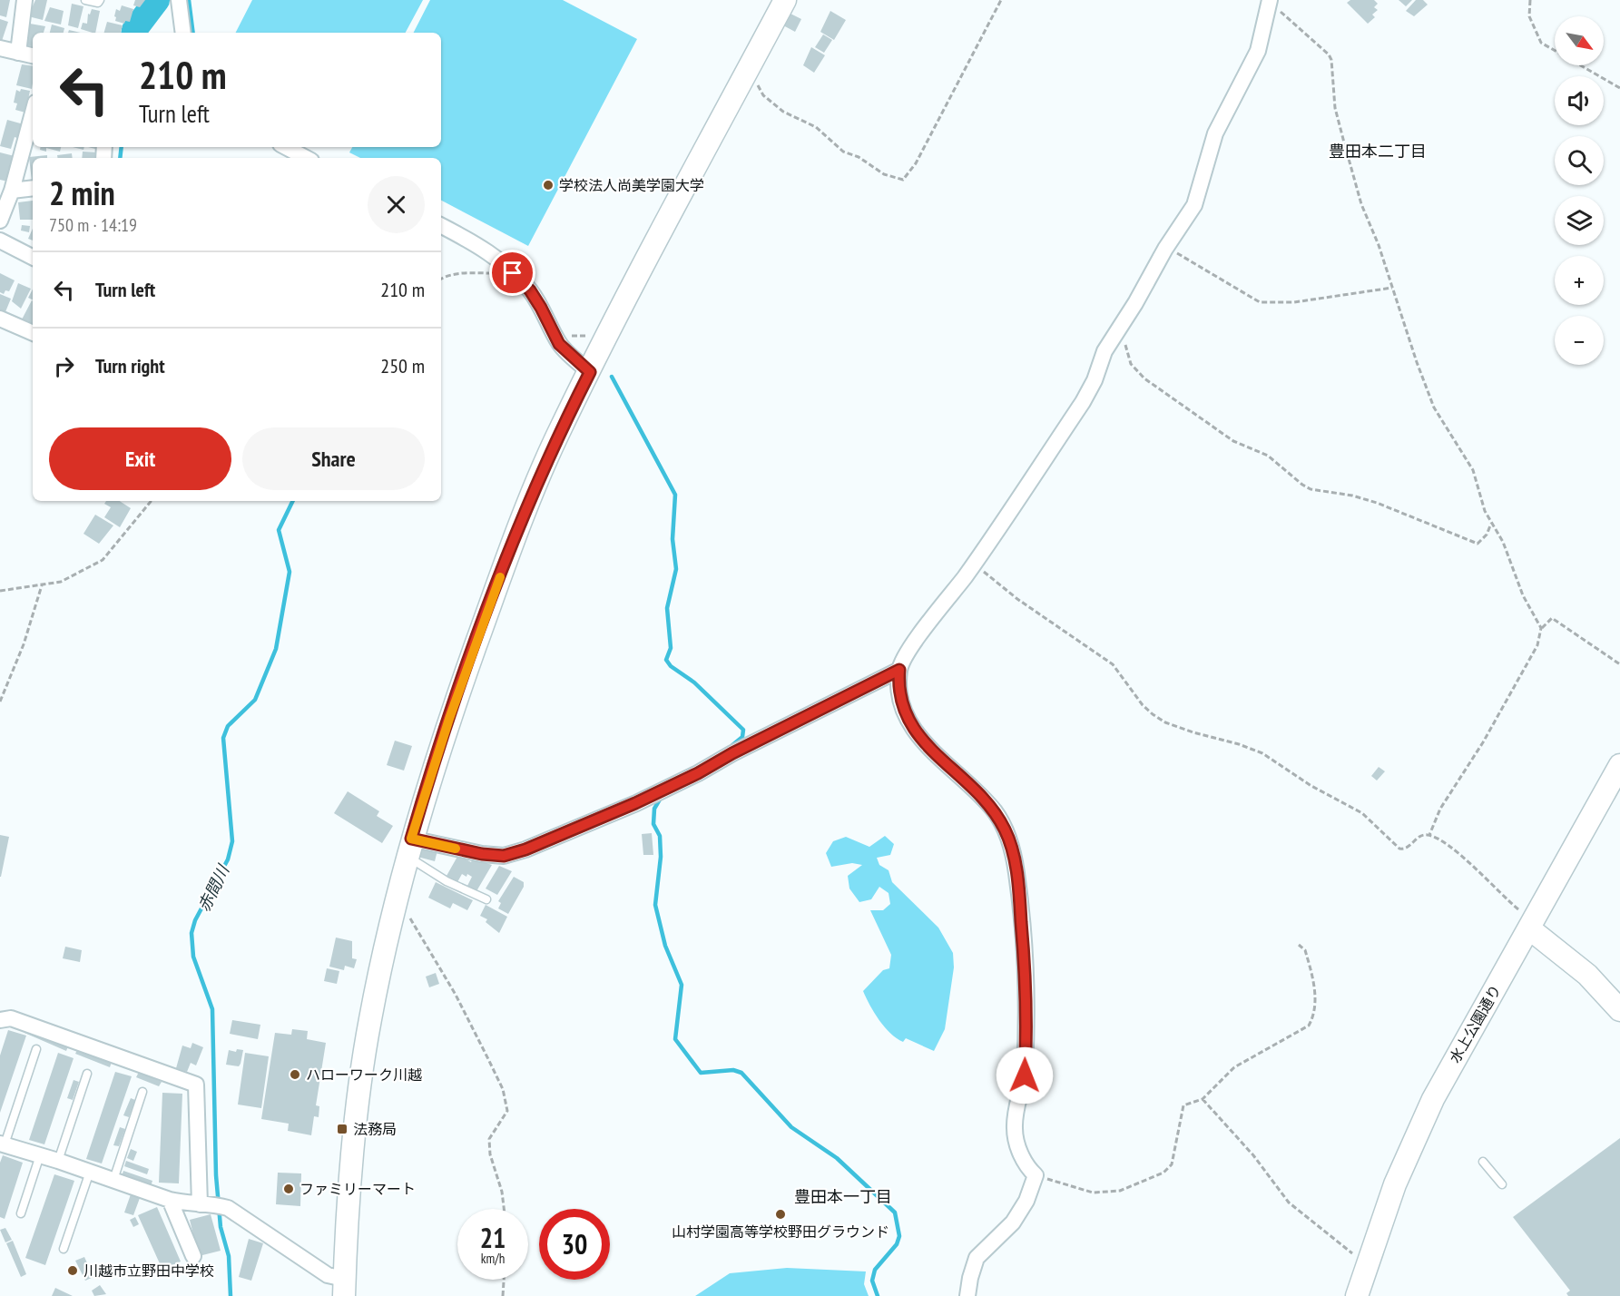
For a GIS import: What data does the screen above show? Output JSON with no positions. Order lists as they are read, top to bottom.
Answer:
{
  "streets": {
    "street": ["水上公園通り"]
  },
  "districts": ["豊田本二丁目", "豊田本一丁目"],
  "water": ["赤間川"],
  "places": {
    "other": [
      "学校法人尚美学園大学",
      "ハローワーク川越",
      "ファミリーマート",
      "山村学園高等学校野田グラウンド",
      "川越市立野田中学校"
    ],
    "transit": ["法務局"]
  },
  "north": "bottom right",
  "page": {
    "map_buttons": ["+", "−"],
    "turn": ["210 m", "Turn left"],
    "heading": ["2 min", "750 m · 14:19"],
    "list": [
      {
        "name": "Turn left",
        "value": "210 m"
      },
      {
        "name": "Turn right",
        "value": "250 m"
      }
    ],
    "buttons": ["Exit", "Share"],
    "speed": "21 km/h",
    "limit": "30"
  }
}
